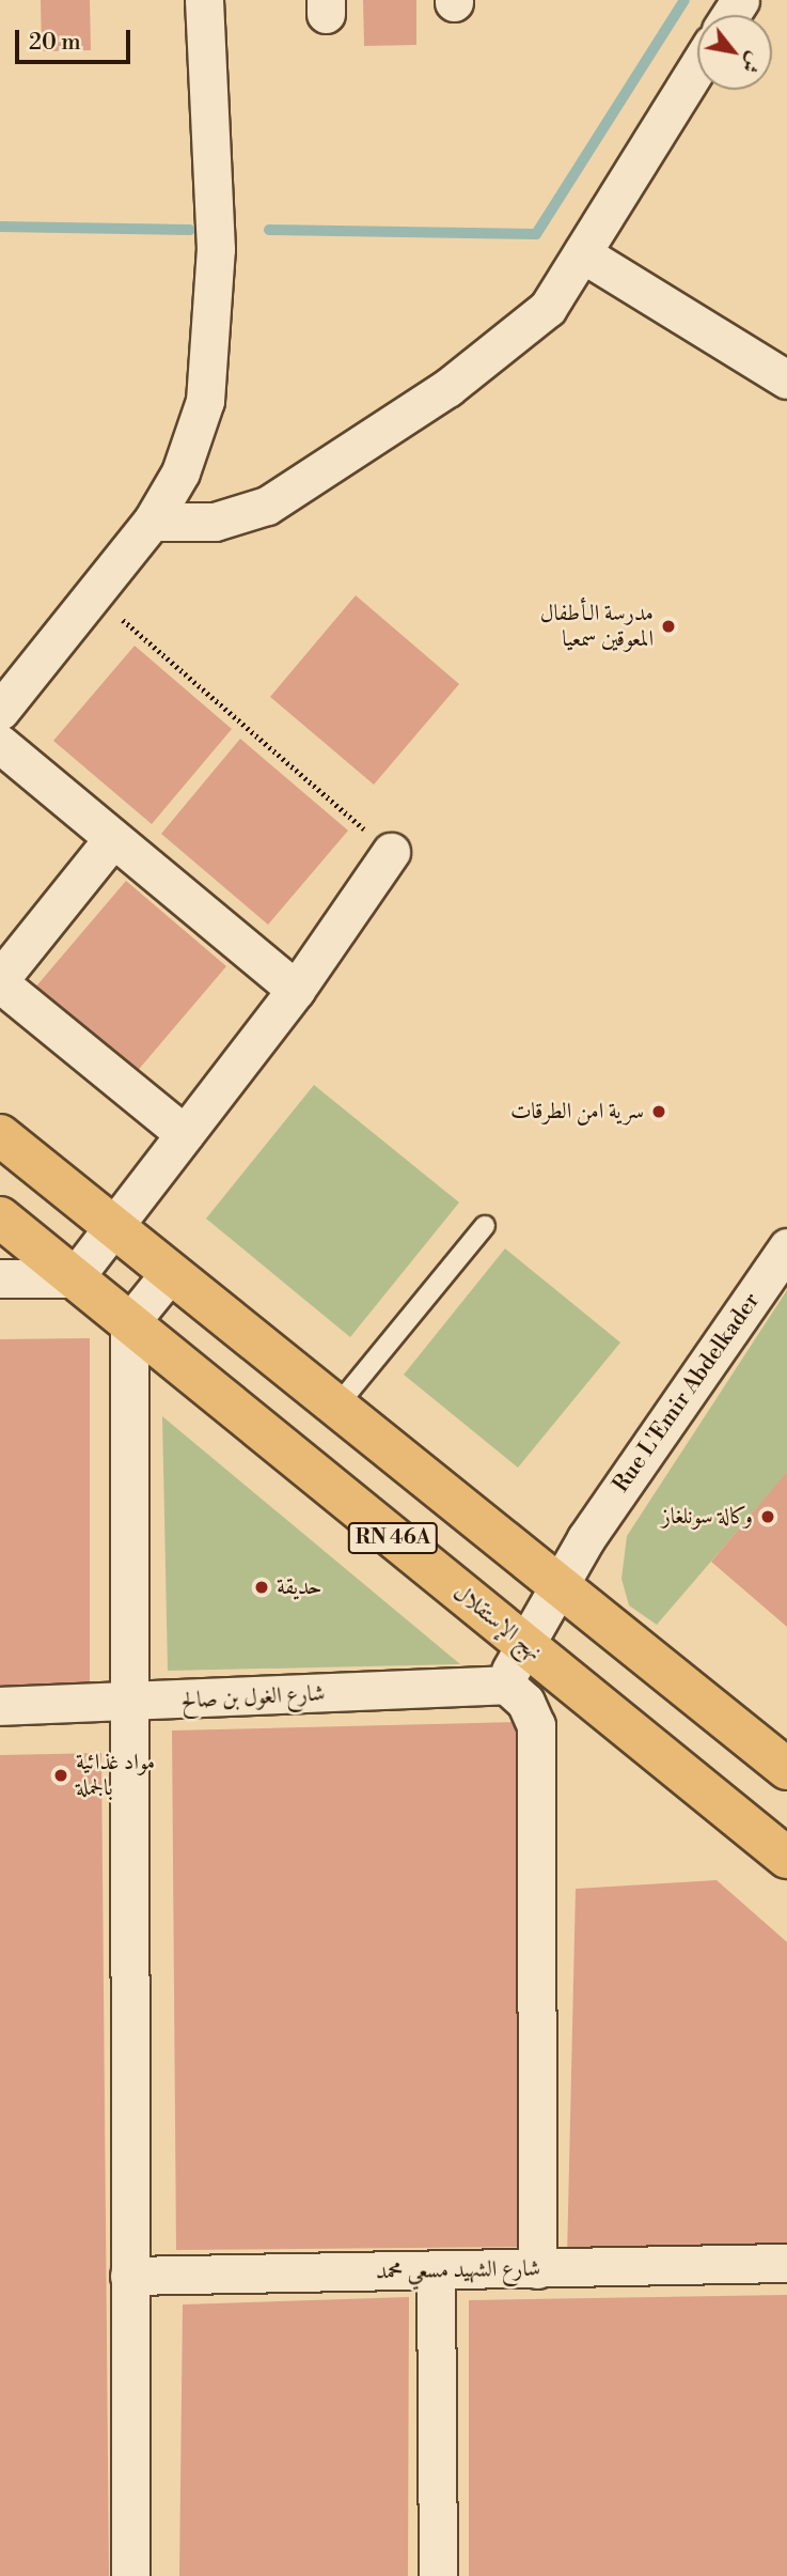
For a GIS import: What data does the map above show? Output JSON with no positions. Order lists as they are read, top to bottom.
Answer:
{
  "streets": {
    "main road": ["RN 46A", "نهج الإستقلال"],
    "street": ["Rue L'Emir Abdelkader", "شارع الغول بن صالح", "شارع الشهيد مسعي محمد"]
  },
  "crossings": [
    ["Rue L'Emir Abdelkader", "RN 46A"],
    ["Rue L'Emir Abdelkader", "نهج الإستقلال"],
    ["Rue L'Emir Abdelkader", "شارع الغول بن صالح"]
  ],
  "places": [
    "مدرسة الـأطفال المعوقين سمعيا",
    "سرية امن الطرقات",
    "وكالة سونلغاز",
    "حديقة",
    "مواد غذائية بالجملة"
  ],
  "scale_bar": "20 m",
  "north": "bottom right"
}
